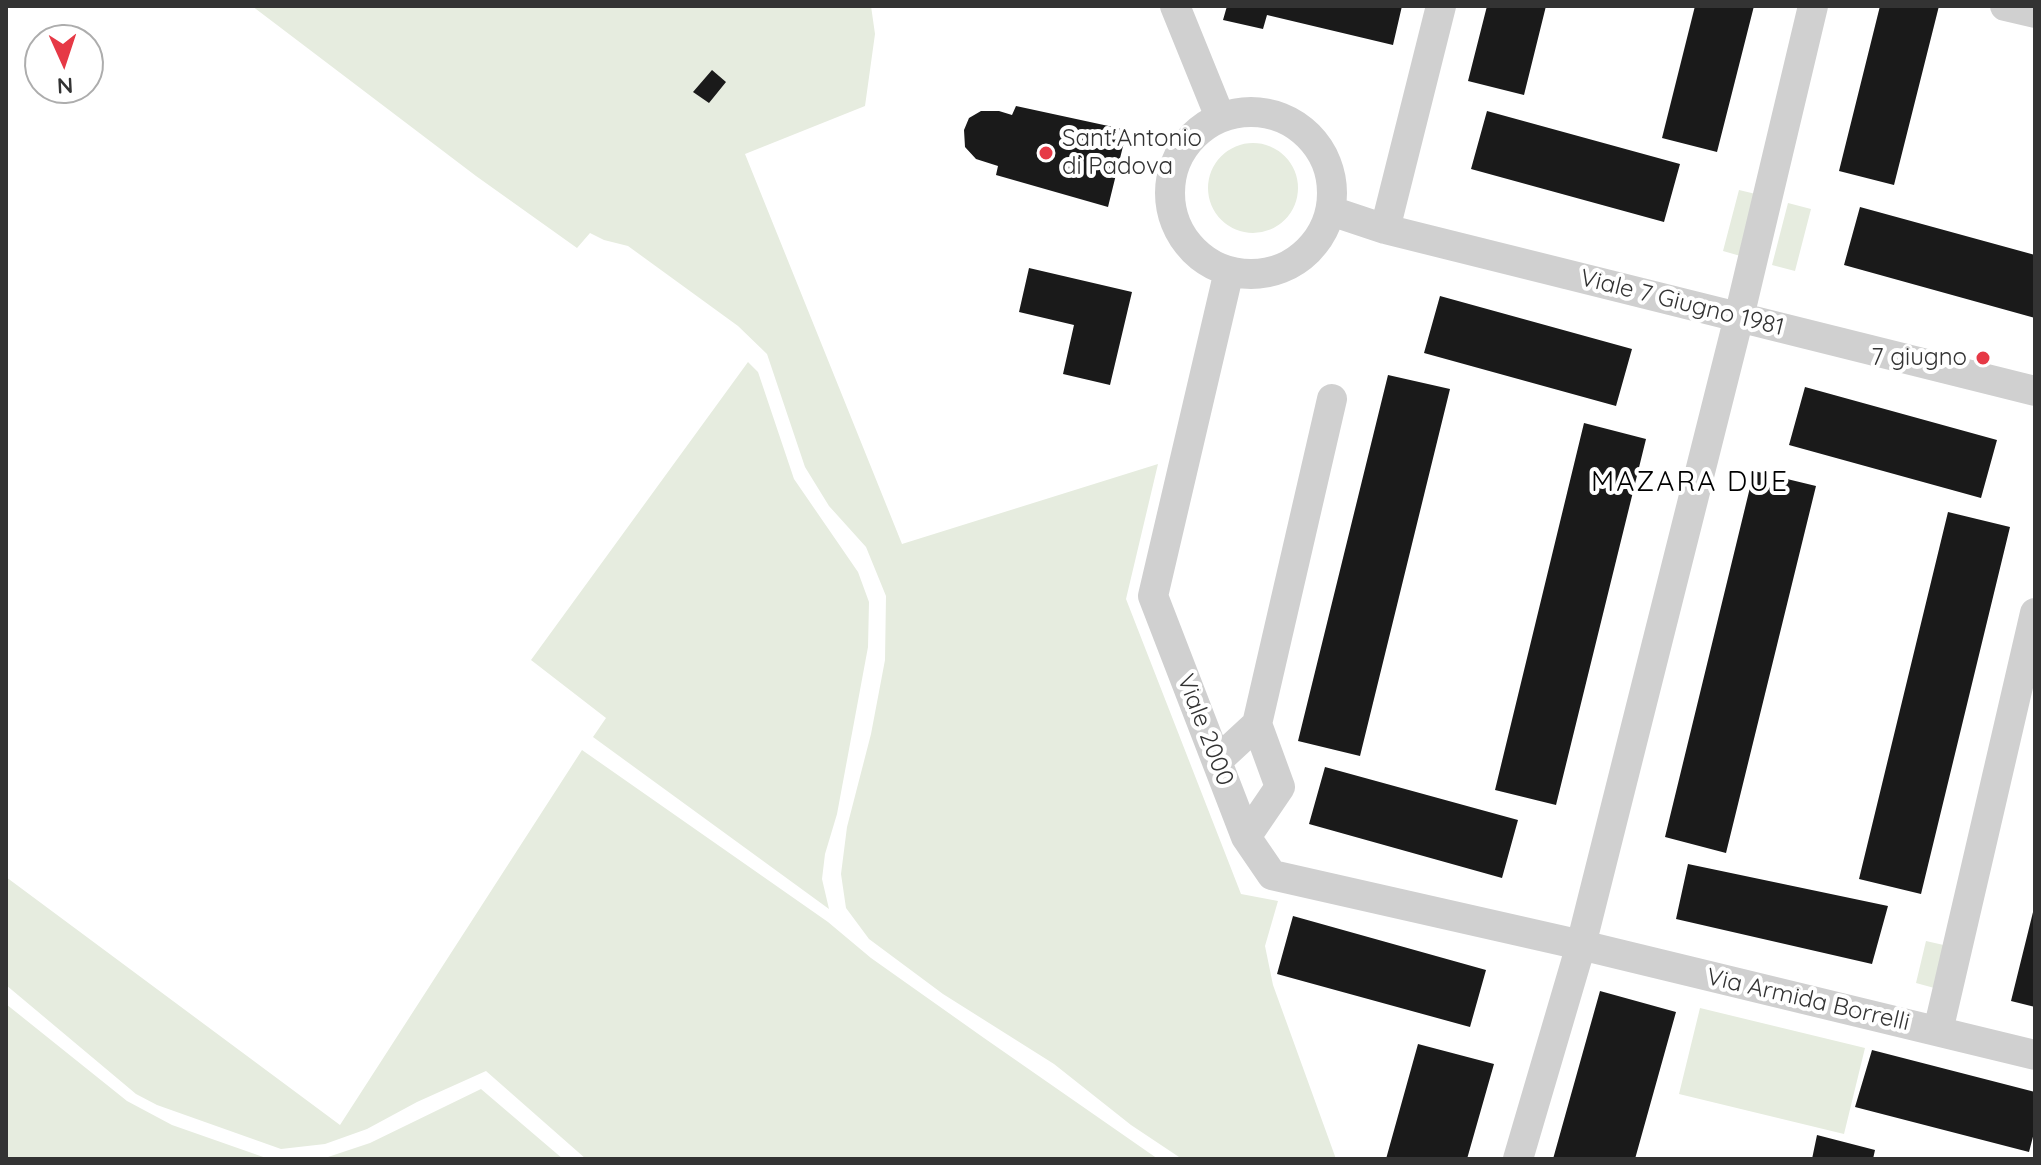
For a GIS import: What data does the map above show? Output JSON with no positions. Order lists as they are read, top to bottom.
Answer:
{
  "streets": {
    "street": ["Viale 7 Giugno 1981", "Viale 2000", "Via Armida Borrelli"]
  },
  "crossings": [
    ["Viale 7 Giugno 1981", "Viale 2000"],
    ["Viale 2000", "Via Armida Borrelli"]
  ],
  "districts": ["MAZARA DUE"],
  "places": ["Sant'Antonio di Padova", "7 giugno"],
  "north": "bottom"
}
